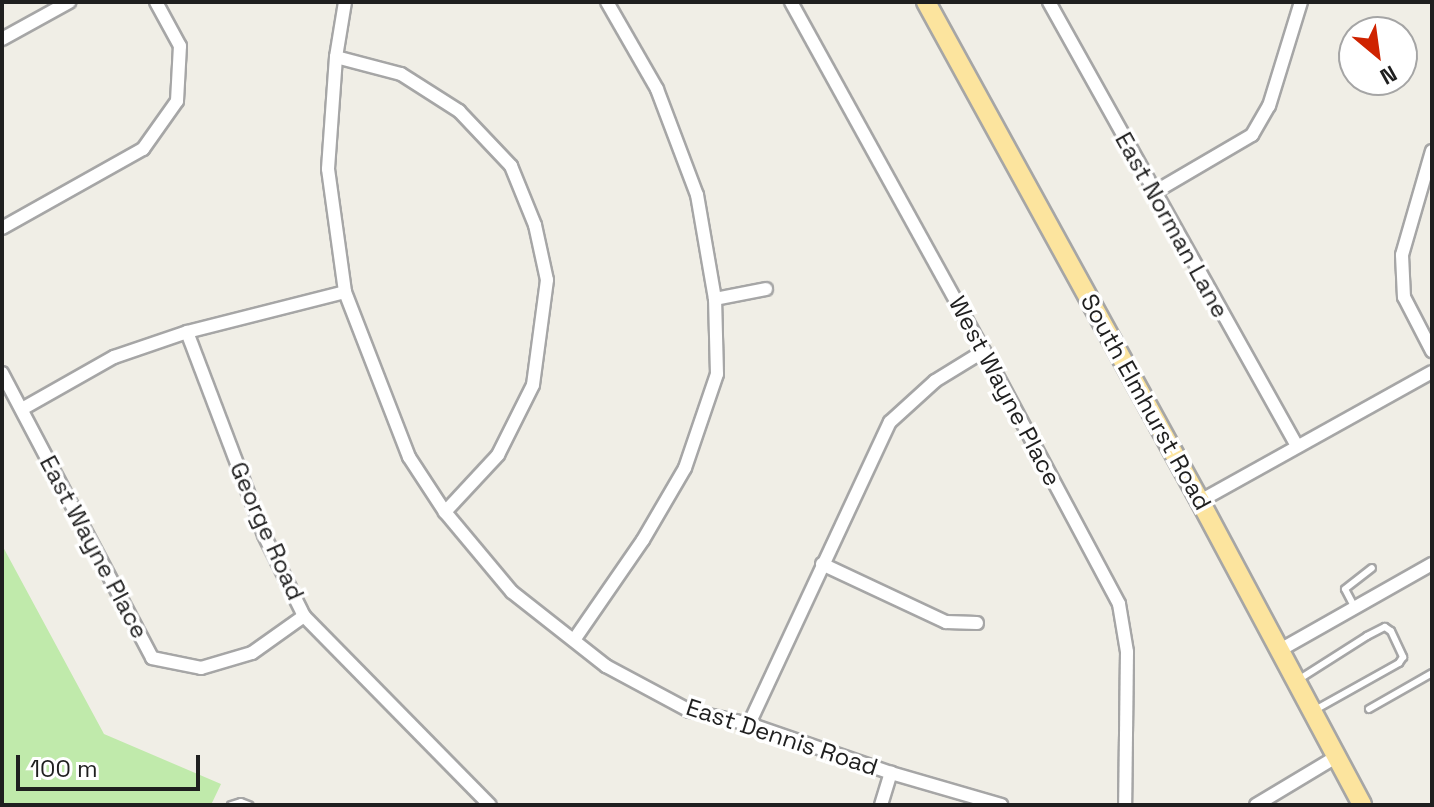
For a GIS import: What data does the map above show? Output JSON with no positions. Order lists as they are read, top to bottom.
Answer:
{
  "streets": {
    "main road": ["South Elmhurst Road"],
    "street": [
      "East Norman Lane",
      "West Wayne Place",
      "George Road",
      "East Wayne Place",
      "East Dennis Road"
    ]
  },
  "crossings": [
    ["George Road", "East Wayne Place"]
  ],
  "scale_bar": "100 m",
  "north": "bottom right"
}
